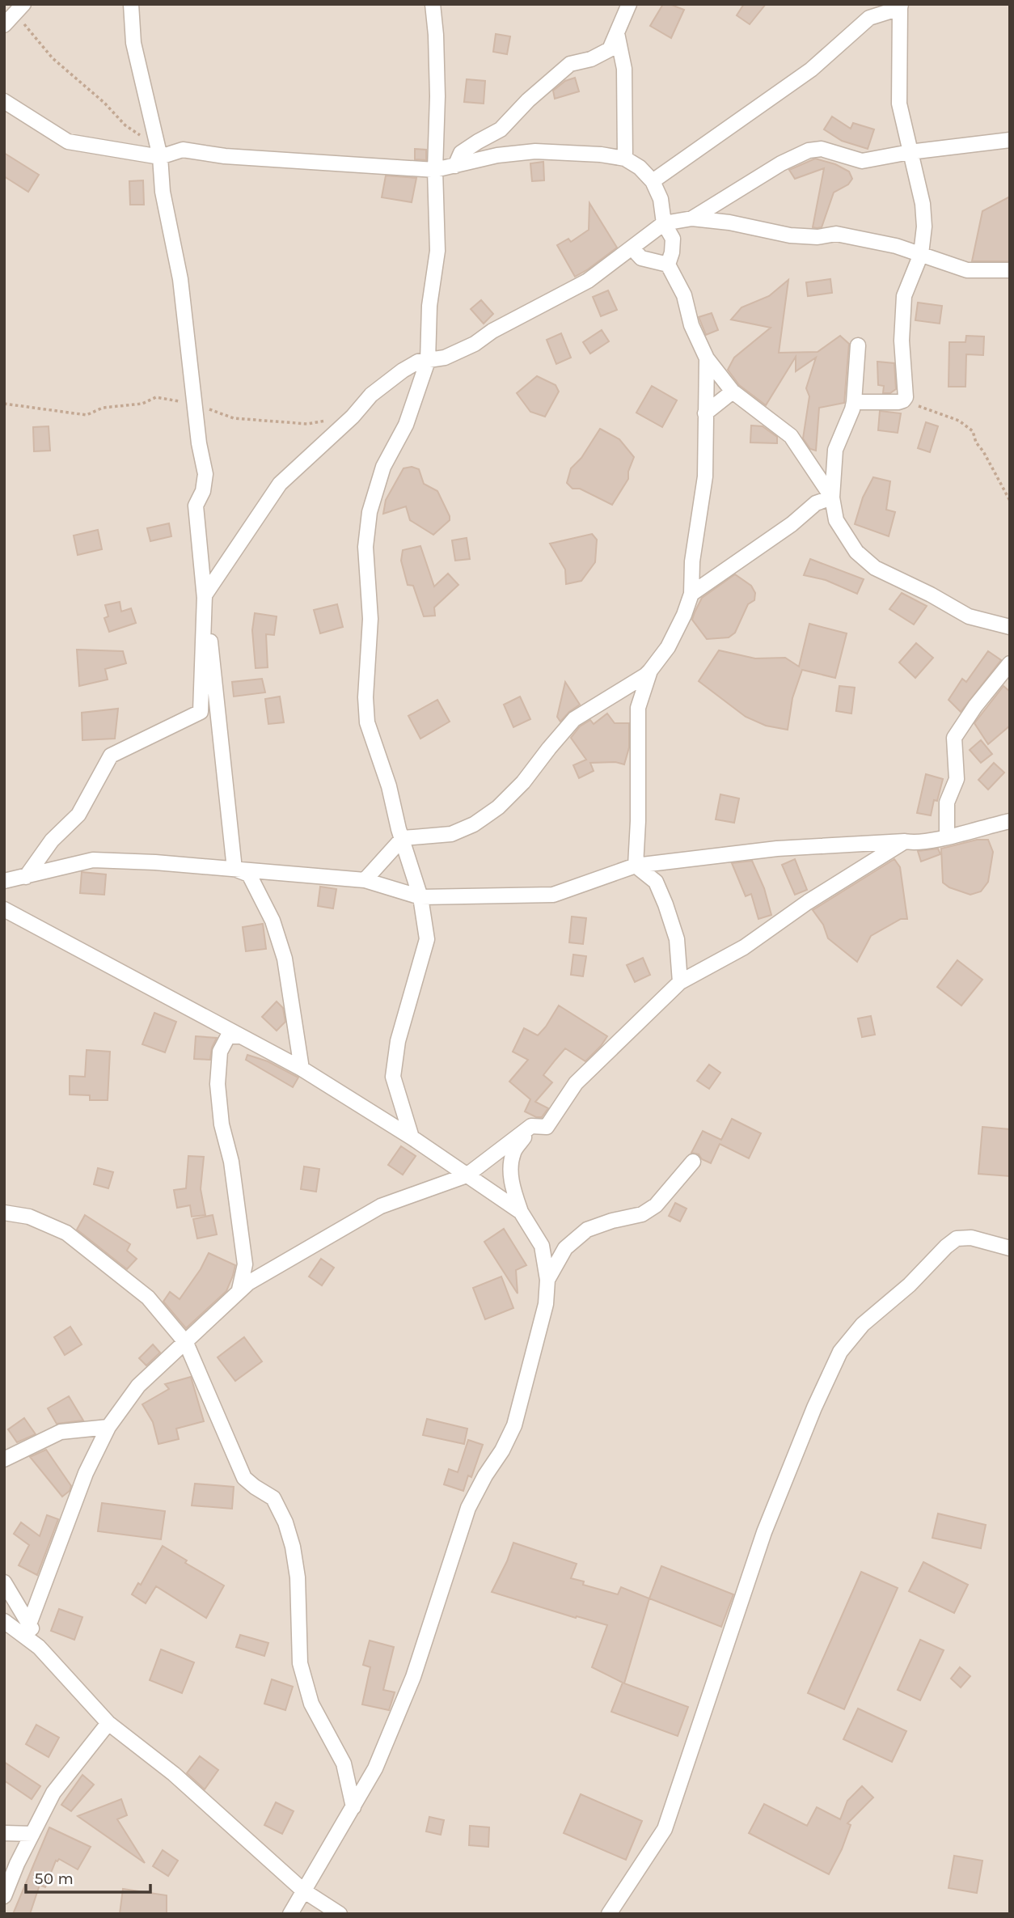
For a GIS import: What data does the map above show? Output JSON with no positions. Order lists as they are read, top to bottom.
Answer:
{
  "scale_bar": "50 m"
}
